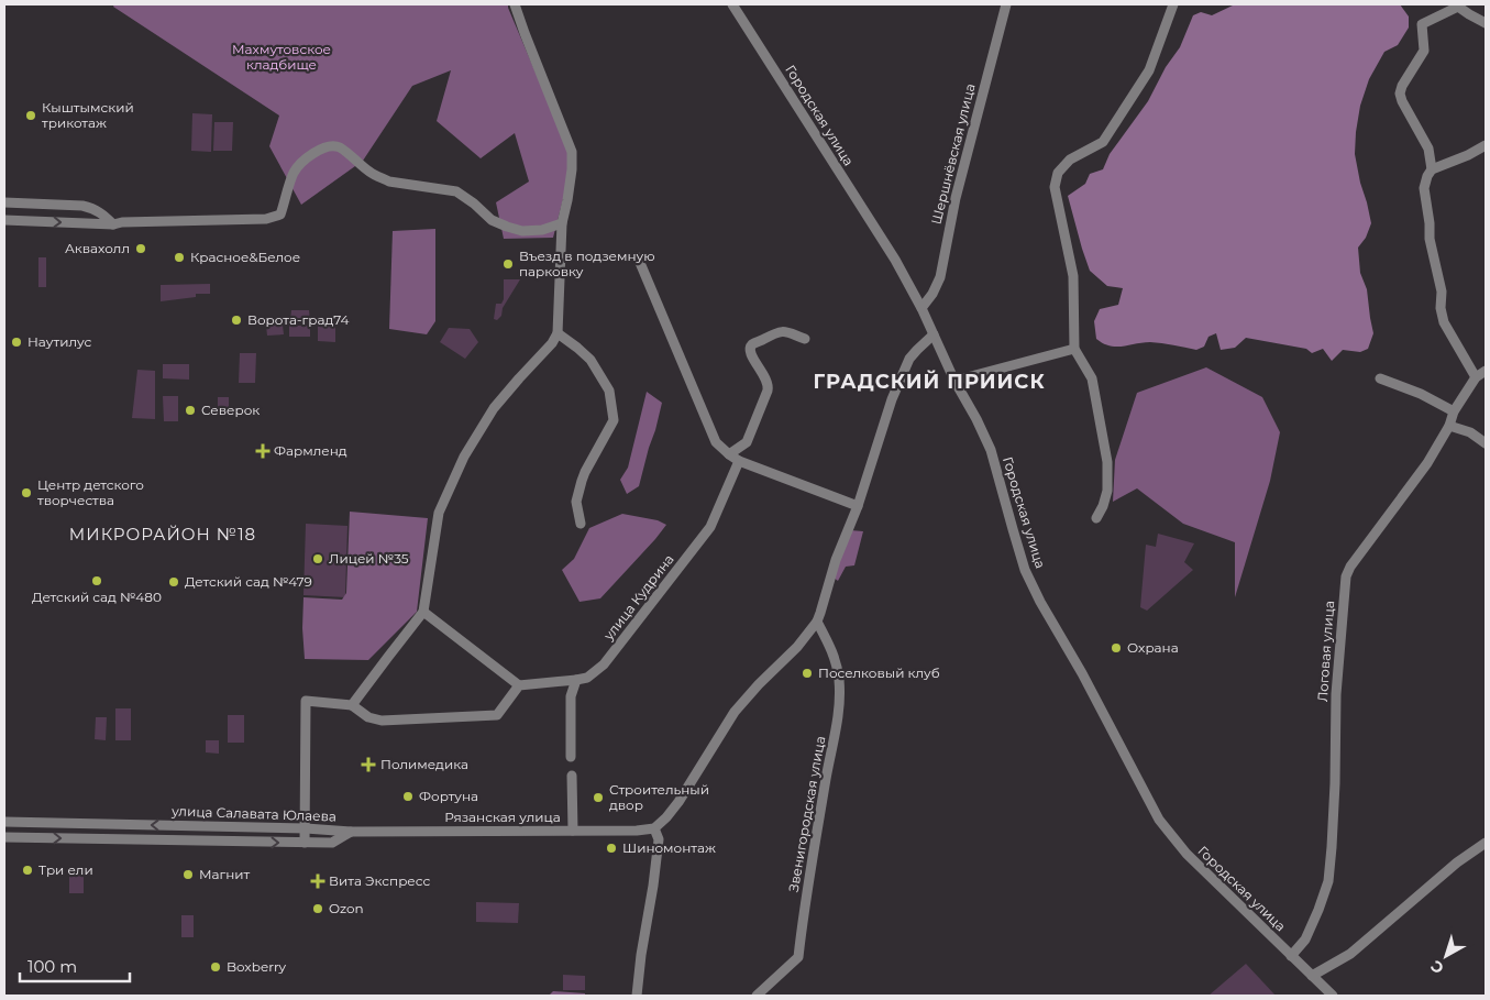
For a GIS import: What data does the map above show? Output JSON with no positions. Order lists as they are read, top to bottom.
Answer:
{
  "streets": {
    "street": [
      "Городская улица",
      "Шершнёвская улица",
      "улица Кудрина",
      "Логовая улица",
      "улица Салавата Юлаева",
      "Звенигородская улица",
      "Рязанская улица"
    ]
  },
  "crossings": [
    ["Городская улица", "Шершнёвская улица"],
    ["Городская улица", "Логовая улица"],
    ["улица Салавата Юлаева", "Рязанская улица"]
  ],
  "districts": ["ГРАДСКИЙ ПРИИСК", "МИКРОРАЙОН №18"],
  "parks": ["Махмутовское кладбище"],
  "places": {
    "other": [
      "Кыштымский трикотаж",
      "Аквахолл",
      "Красное&Белое",
      "Въезд в подземную парковку",
      "Ворота-град74",
      "Наутилус",
      "Северок",
      "Центр детского творчества",
      "Лицей №35",
      "Детский сад №480",
      "Детский сад №479",
      "Охрана",
      "Поселковый клуб",
      "Фортуна",
      "Строительный двор",
      "Шиномонтаж",
      "Три ели",
      "Магнит",
      "Ozon",
      "Boxberry"
    ],
    "health": ["Фармленд", "Полимедика", "Вита Экспресс"]
  },
  "scale_bar": "100 m",
  "north": "bottom left"
}
